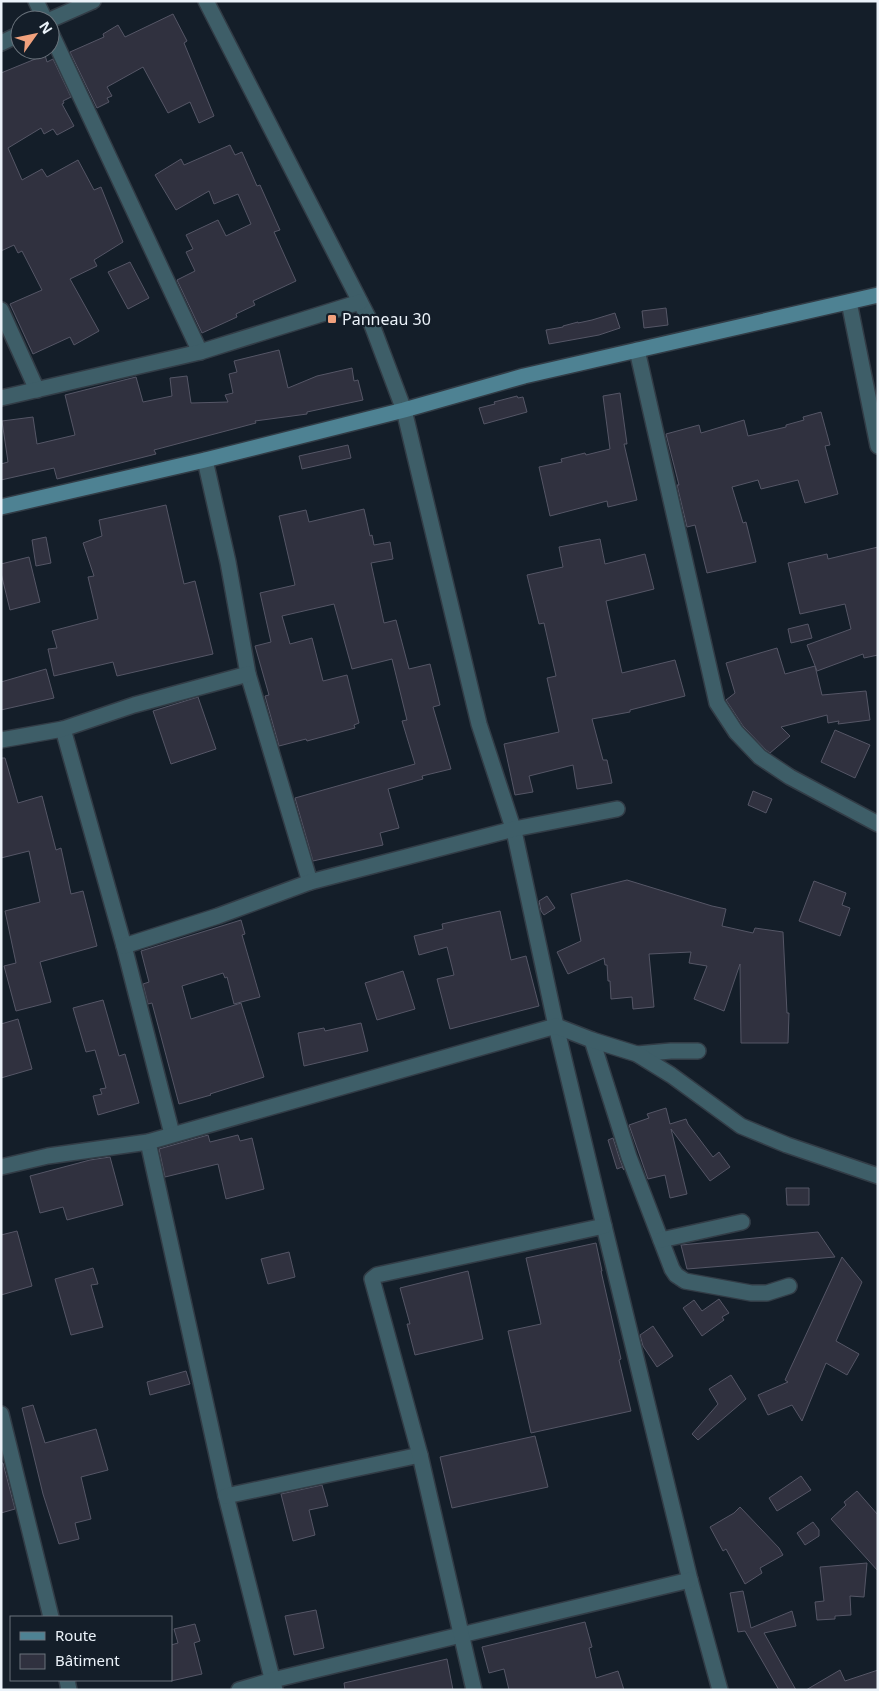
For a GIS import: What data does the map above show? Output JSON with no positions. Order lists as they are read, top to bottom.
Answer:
{
  "places": {
    "transit": ["Panneau 30"]
  },
  "legend": ["Route", "Bâtiment"],
  "north": "top right"
}
